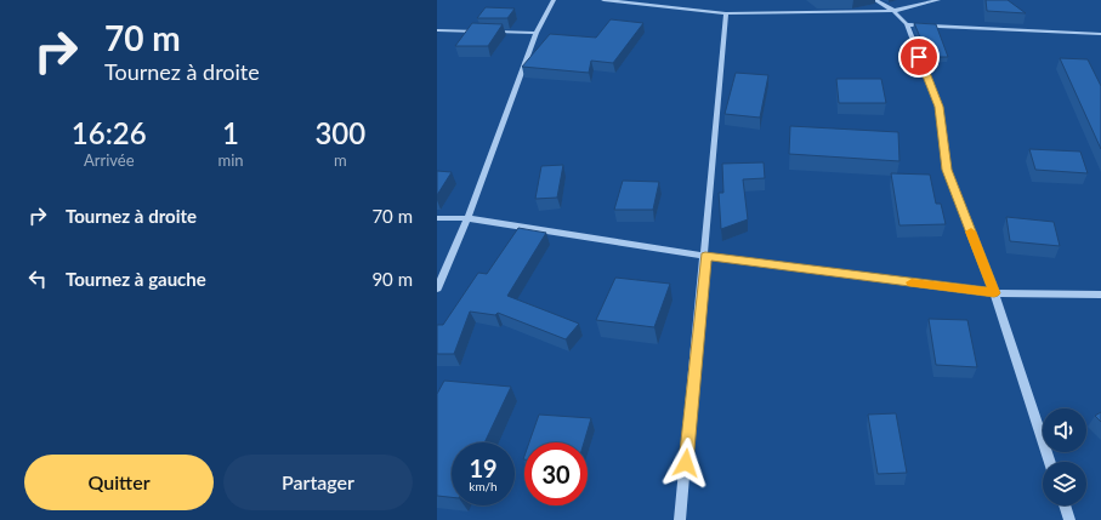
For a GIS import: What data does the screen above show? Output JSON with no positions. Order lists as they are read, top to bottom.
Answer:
{
  "page": {
    "turn": ["70 m", "Tournez à droite"],
    "eta": [
      "16:26",
      "Arrivée",
      "1",
      "min",
      "300",
      "m"
    ],
    "list": [
      {
        "name": "Tournez à droite",
        "value": "70 m"
      },
      {
        "name": "Tournez à gauche",
        "value": "90 m"
      }
    ],
    "speed": "19 km/h",
    "limit": "30",
    "buttons": ["Quitter", "Partager"]
  }
}
